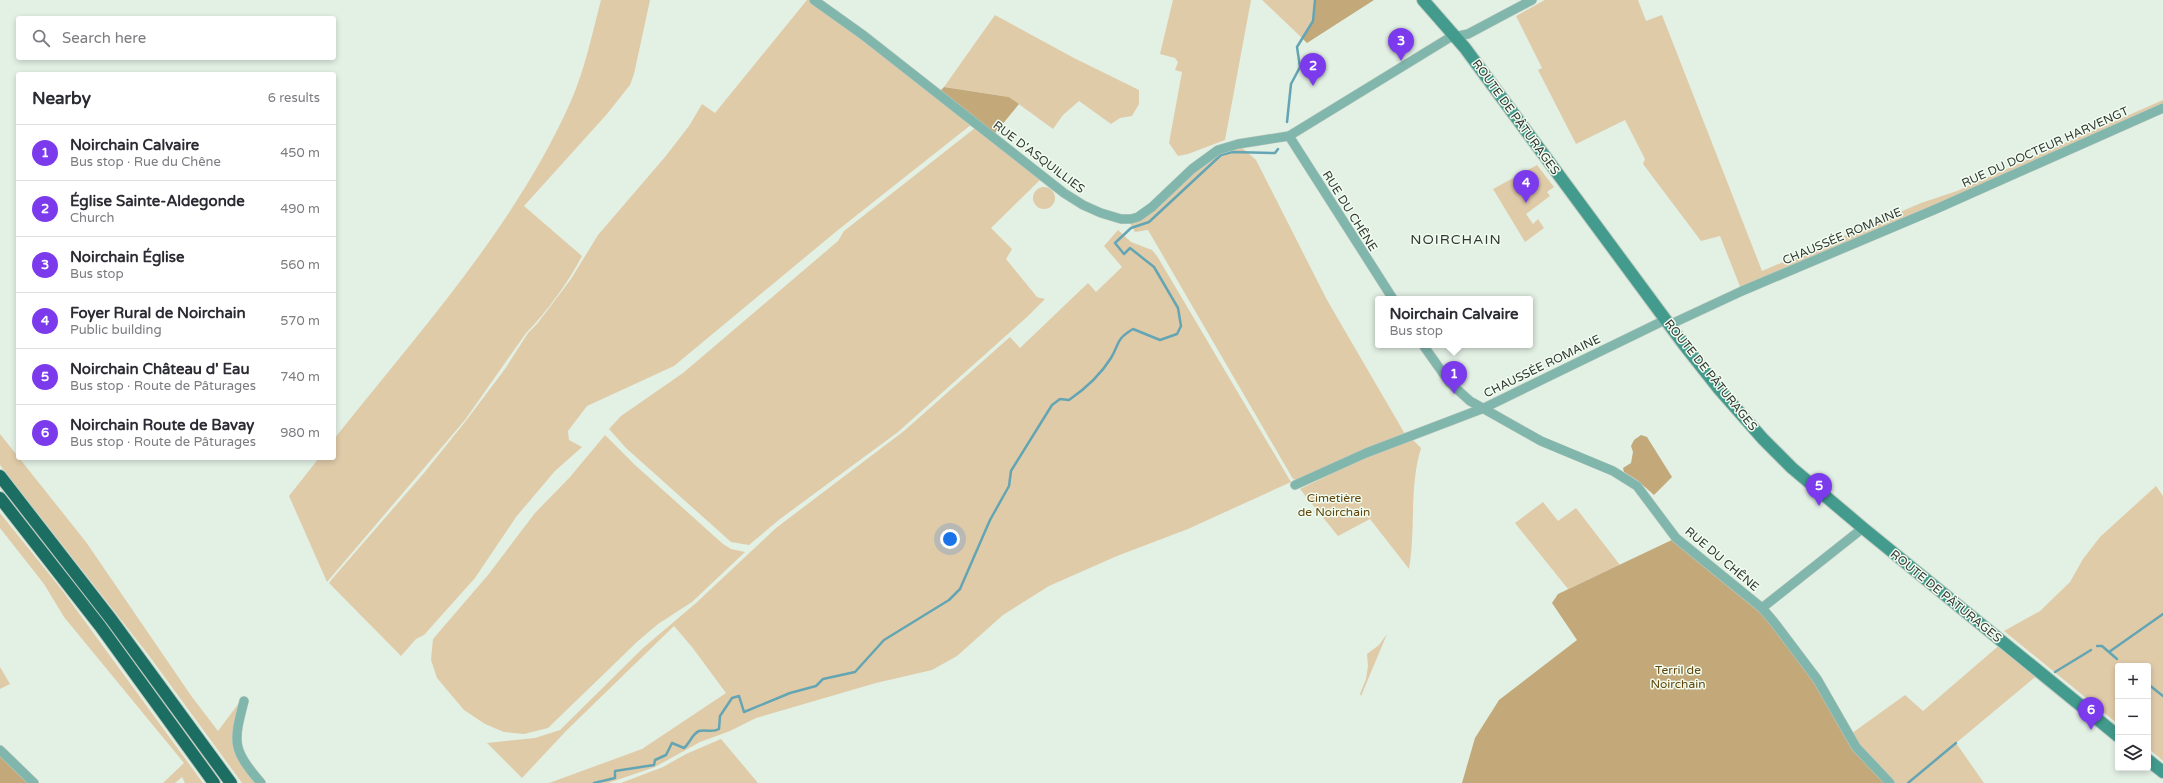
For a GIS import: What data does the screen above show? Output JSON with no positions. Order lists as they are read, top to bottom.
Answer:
{
  "streets": {
    "main road": ["ROUTE DE PÂTURAGES"],
    "street": [
      "RUE DU DOCTEUR HARVENGT",
      "RUE D'ASQUILLIES",
      "RUE DU CHÊNE",
      "CHAUSSÉE ROMAINE"
    ]
  },
  "crossings": [
    ["ROUTE DE PÂTURAGES", "CHAUSSÉE ROMAINE"],
    ["RUE DU DOCTEUR HARVENGT", "CHAUSSÉE ROMAINE"],
    ["RUE D'ASQUILLIES", "RUE DU CHÊNE"],
    ["RUE DU CHÊNE", "CHAUSSÉE ROMAINE"]
  ],
  "districts": ["NOIRCHAIN"],
  "parks": ["Cimetière de Noirchain", "Terril de Noirchain"],
  "page": {
    "search": "Search here",
    "pins": [
      "3",
      "2",
      "4",
      "1",
      "5",
      "6"
    ],
    "heading": ["Nearby", "6 results"],
    "list": [
      {
        "mark": "1",
        "name": "Noirchain Calvaire",
        "note": "Bus stop · Rue du Chêne",
        "value": "450 m"
      },
      {
        "mark": "2",
        "name": "Église Sainte-Aldegonde",
        "note": "Church",
        "value": "490 m"
      },
      {
        "mark": "3",
        "name": "Noirchain Église",
        "note": "Bus stop",
        "value": "560 m"
      },
      {
        "mark": "4",
        "name": "Foyer Rural de Noirchain",
        "note": "Public building",
        "value": "570 m"
      },
      {
        "mark": "5",
        "name": "Noirchain Château d' Eau",
        "note": "Bus stop · Route de Pâturages",
        "value": "740 m"
      },
      {
        "mark": "6",
        "name": "Noirchain Route de Bavay",
        "note": "Bus stop · Route de Pâturages",
        "value": "980 m"
      }
    ],
    "popup": ["Noirchain Calvaire", "Bus stop"],
    "map_buttons": ["+", "−"]
  }
}
